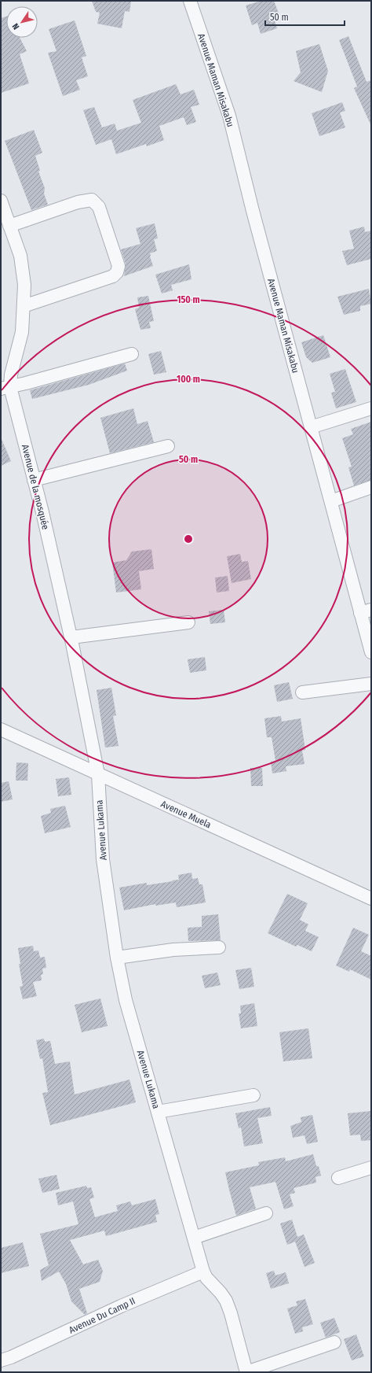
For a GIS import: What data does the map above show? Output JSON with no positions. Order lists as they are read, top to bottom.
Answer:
{
  "streets": {
    "street": [
      "Avenue Maman Misakabu",
      "Avenue de la mosquée",
      "Avenue Muela",
      "Avenue Lukama",
      "Avenue Du Camp II"
    ]
  },
  "crossings": [
    ["Avenue de la mosquée", "Avenue Muela"],
    ["Avenue de la mosquée", "Avenue Lukama"],
    ["Avenue Muela", "Avenue Lukama"],
    ["Avenue Lukama", "Avenue Du Camp II"]
  ],
  "scale_bar": "50 m",
  "north": "bottom left",
  "rings": ["150 m", "100 m", "50 m"]
}
